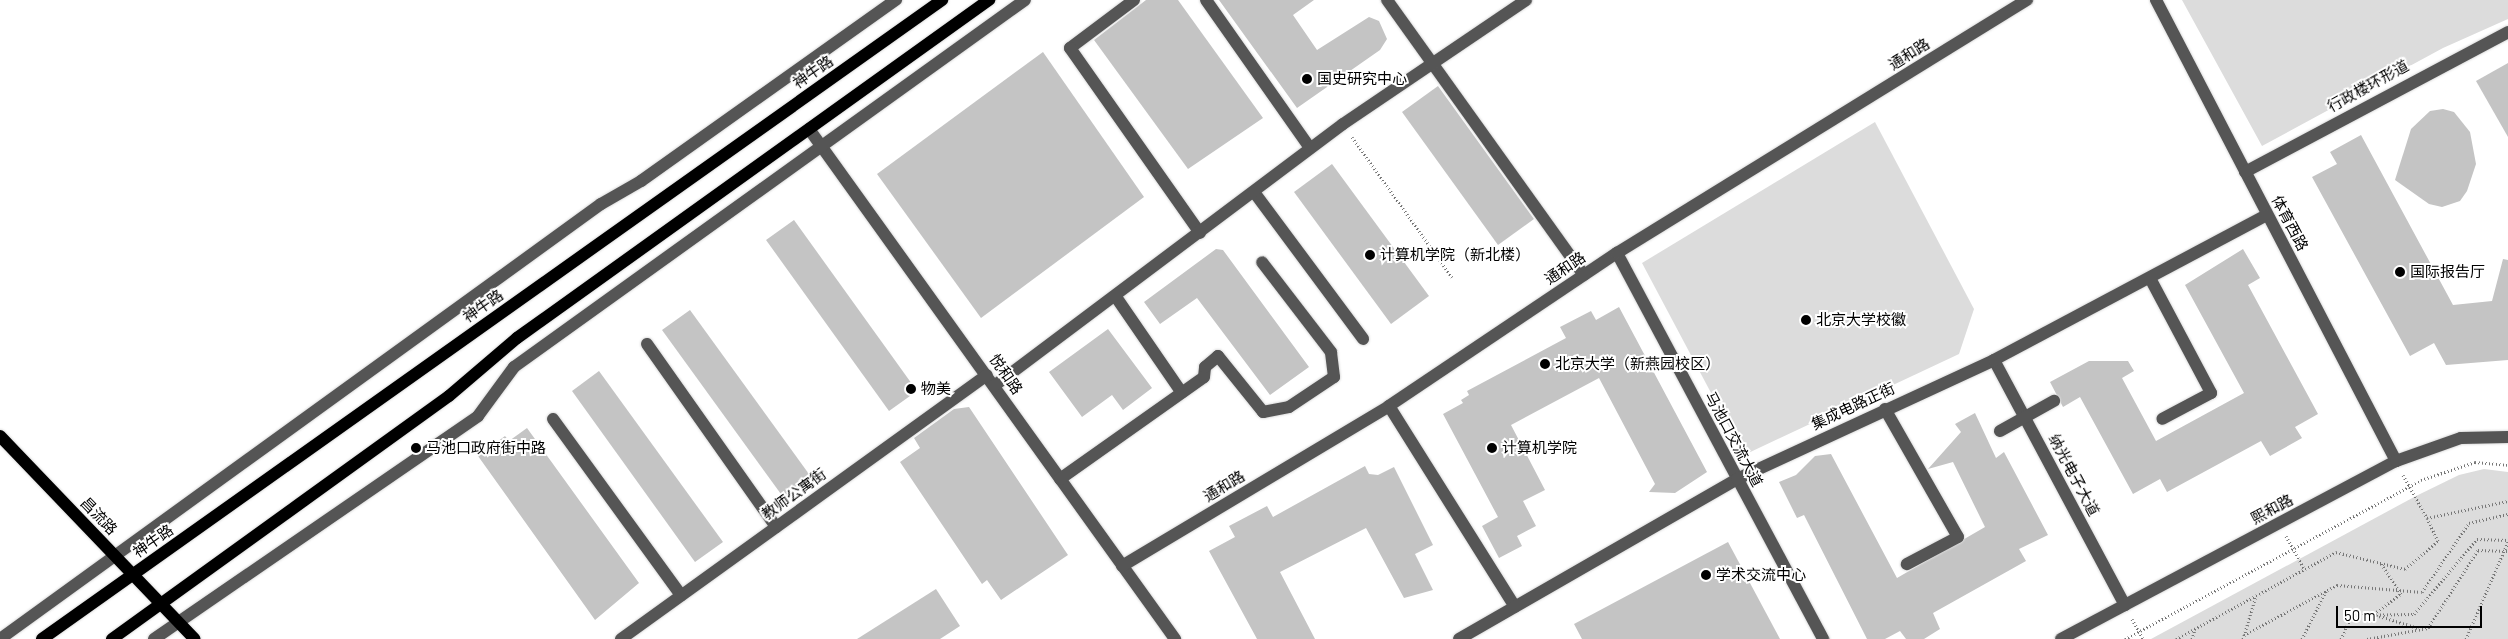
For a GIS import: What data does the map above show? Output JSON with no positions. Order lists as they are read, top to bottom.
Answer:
{
  "streets": {
    "main road": ["神牛路", "昌流路"],
    "street": [
      "通和路",
      "行政楼环形道",
      "体育西路",
      "悦和路",
      "集成电路正街",
      "马池口交流大道",
      "纳光电子大道",
      "教师公寓街",
      "熙和路"
    ]
  },
  "crossings": [
    ["通和路", "悦和路"],
    ["通和路", "马池口交流大道"],
    ["神牛路", "昌流路"],
    ["行政楼环形道", "体育西路"],
    ["体育西路", "集成电路正街"],
    ["体育西路", "熙和路"],
    ["悦和路", "教师公寓街"],
    ["集成电路正街", "马池口交流大道"],
    ["集成电路正街", "纳光电子大道"],
    ["纳光电子大道", "熙和路"]
  ],
  "places": [
    "国史研究中心",
    "计算机学院（新北楼）",
    "国际报告厅",
    "北京大学校徽",
    "北京大学（新燕园校区）",
    "物美",
    "马池口政府街中路",
    "计算机学院",
    "学术交流中心"
  ],
  "scale_bar": "50 m"
}
